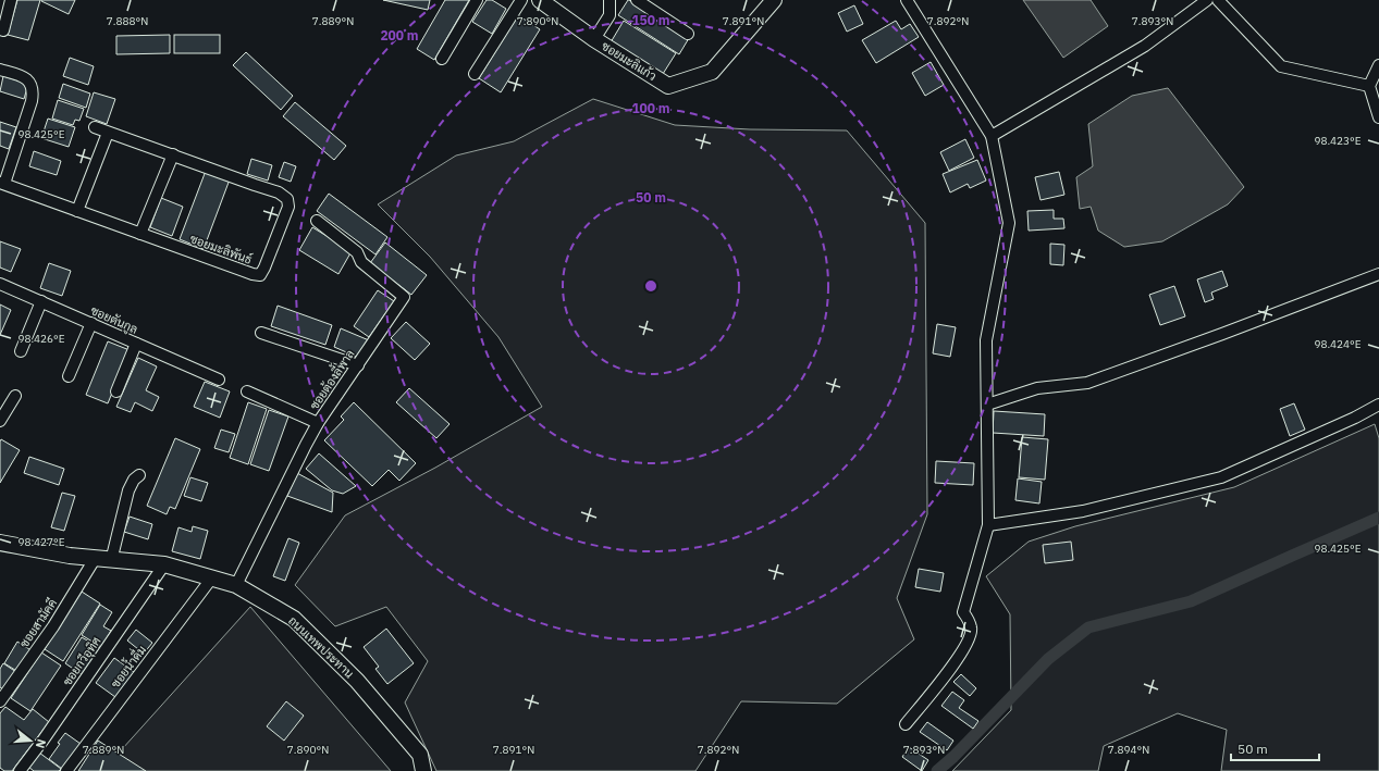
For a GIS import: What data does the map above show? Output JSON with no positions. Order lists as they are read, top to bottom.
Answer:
{
  "streets": {
    "street": [
      "ซอยมะลิแก้ว",
      "ซอยมะลิพันธ์",
      "ซอยตันกูล",
      "ซอยต้องลี้พาล",
      "ซอยสามัคคี",
      "ถนนเทพประทาน",
      "ซอยกวีอุทิศ",
      "ซอยน้ำดื่ม"
    ]
  },
  "crossings": [
    ["ซอยต้องลี้พาล", "ถนนเทพประทาน"],
    ["ซอยสามัคคี", "ถนนเทพประทาน"],
    ["ถนนเทพประทาน", "ซอยกวีอุทิศ"],
    ["ถนนเทพประทาน", "ซอยน้ำดื่ม"]
  ],
  "scale_bar": "50 m",
  "north": "right",
  "coordinates": [
    "7.888°N",
    "7.889°N",
    "7.890°N",
    "7.891°N",
    "7.892°N",
    "7.893°N",
    "98.425°E",
    "98.423°E",
    "98.426°E",
    "98.424°E",
    "98.427°E",
    "7.894°N"
  ],
  "rings": [
    "150 m",
    "200 m",
    "100 m",
    "50 m"
  ]
}
